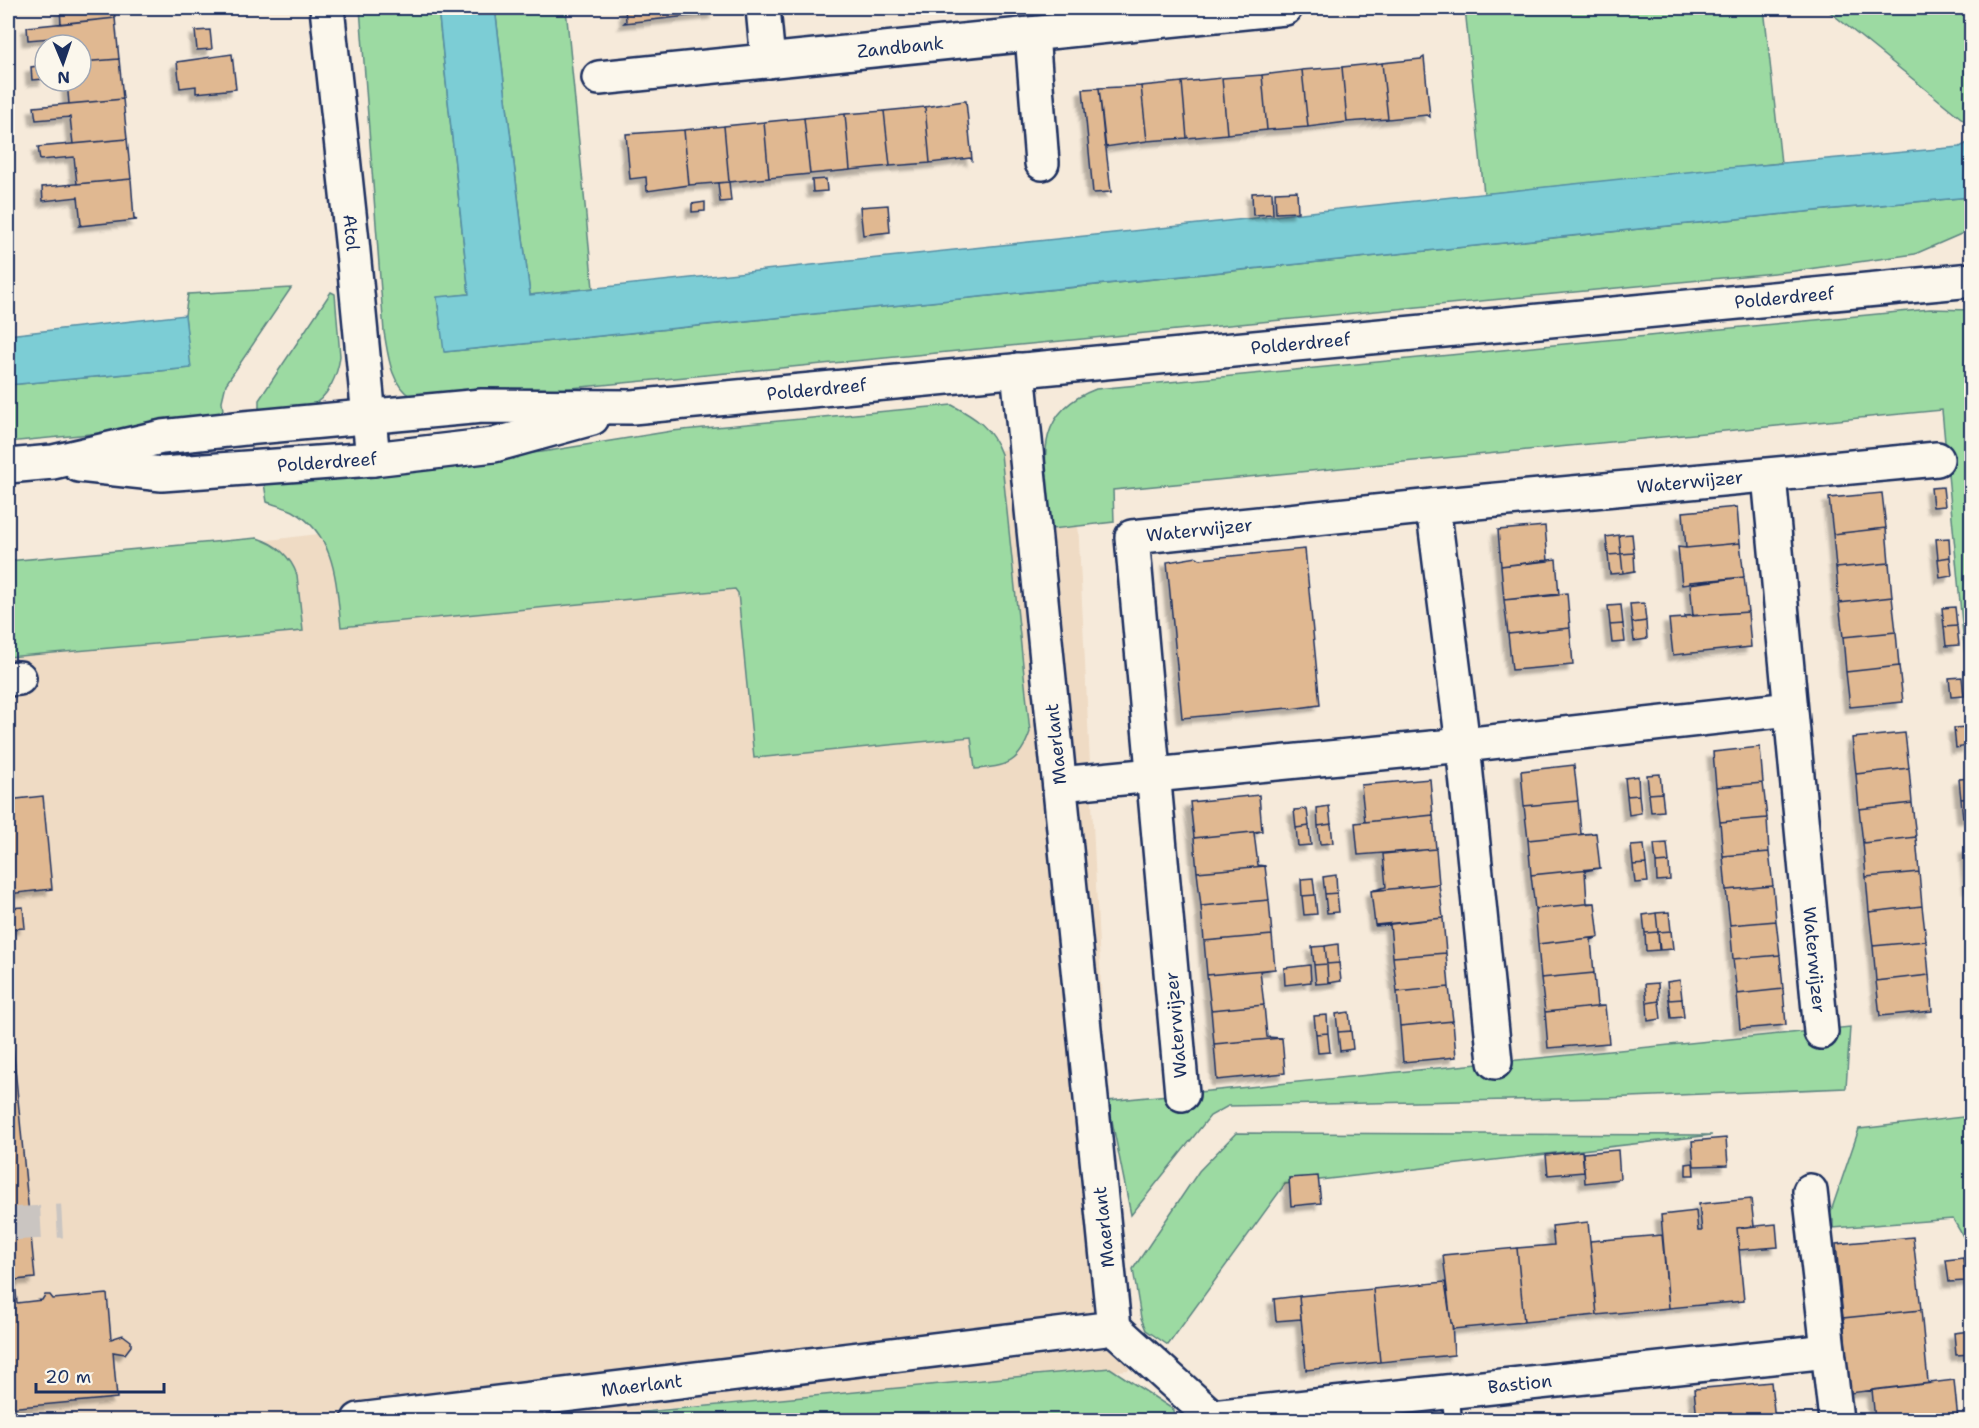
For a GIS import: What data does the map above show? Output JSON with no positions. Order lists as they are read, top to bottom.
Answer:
{
  "streets": {
    "street": [
      "Zandbank",
      "Atol",
      "Polderdreef",
      "Waterwijzer",
      "Maerlant",
      "Bastion"
    ]
  },
  "crossings": [
    ["Atol", "Polderdreef"],
    ["Polderdreef", "Maerlant"],
    ["Maerlant", "Bastion"]
  ],
  "scale_bar": "20 m",
  "north": "bottom"
}
